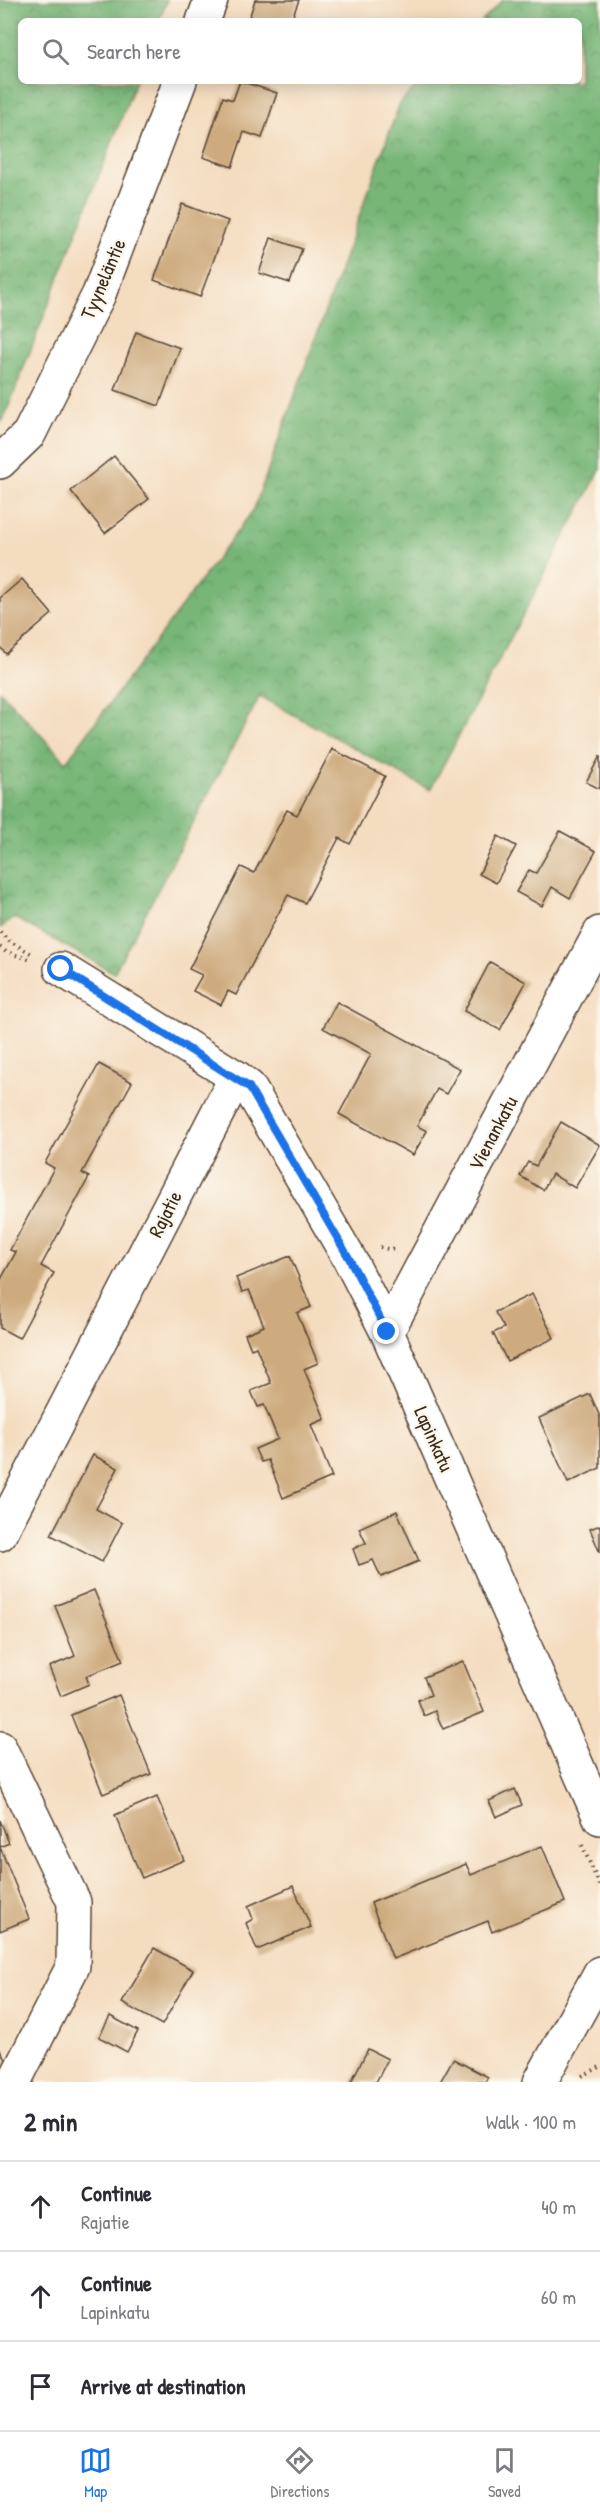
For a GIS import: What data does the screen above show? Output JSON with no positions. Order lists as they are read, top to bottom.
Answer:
{
  "streets": {
    "street": [
      "Tyyneläntie",
      "Vienankatu",
      "Rajatie",
      "Lapinkatu"
    ]
  },
  "crossings": [
    ["Vienankatu", "Lapinkatu"],
    ["Rajatie", "Lapinkatu"]
  ],
  "page": {
    "search": "Search here",
    "heading": ["2 min", "Walk · 100 m"],
    "list": [
      ["Continue", "Rajatie", "40 m"],
      ["Continue", "Lapinkatu", "60 m"],
      "Arrive at destination"
    ],
    "nav": ["Map", "Directions", "Saved"]
  }
}
